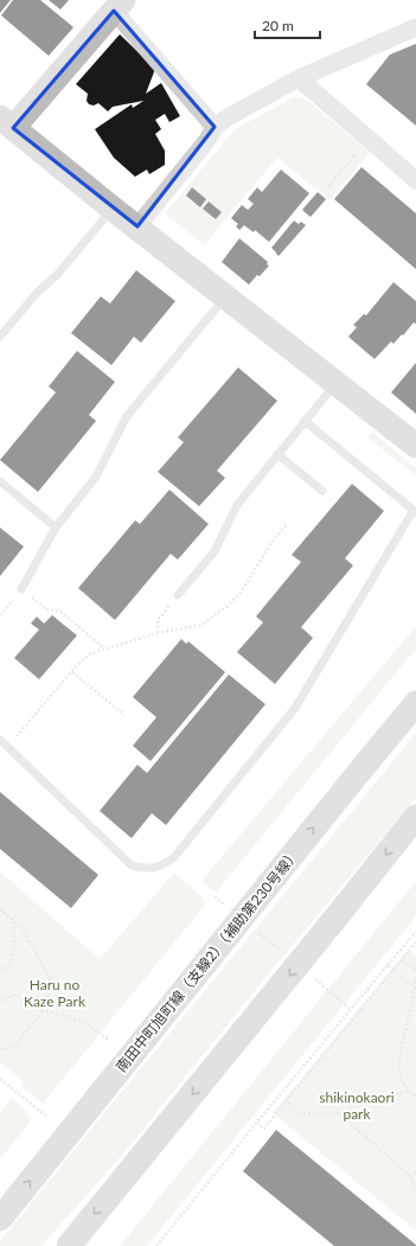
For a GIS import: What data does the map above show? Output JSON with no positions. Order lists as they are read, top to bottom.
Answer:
{
  "streets": {
    "main road": ["南田中町旭町線（支線2）（補助第230号線）"]
  },
  "parks": ["Haru no Kaze Park", "shikinokaori park"],
  "scale_bar": "20 m"
}
